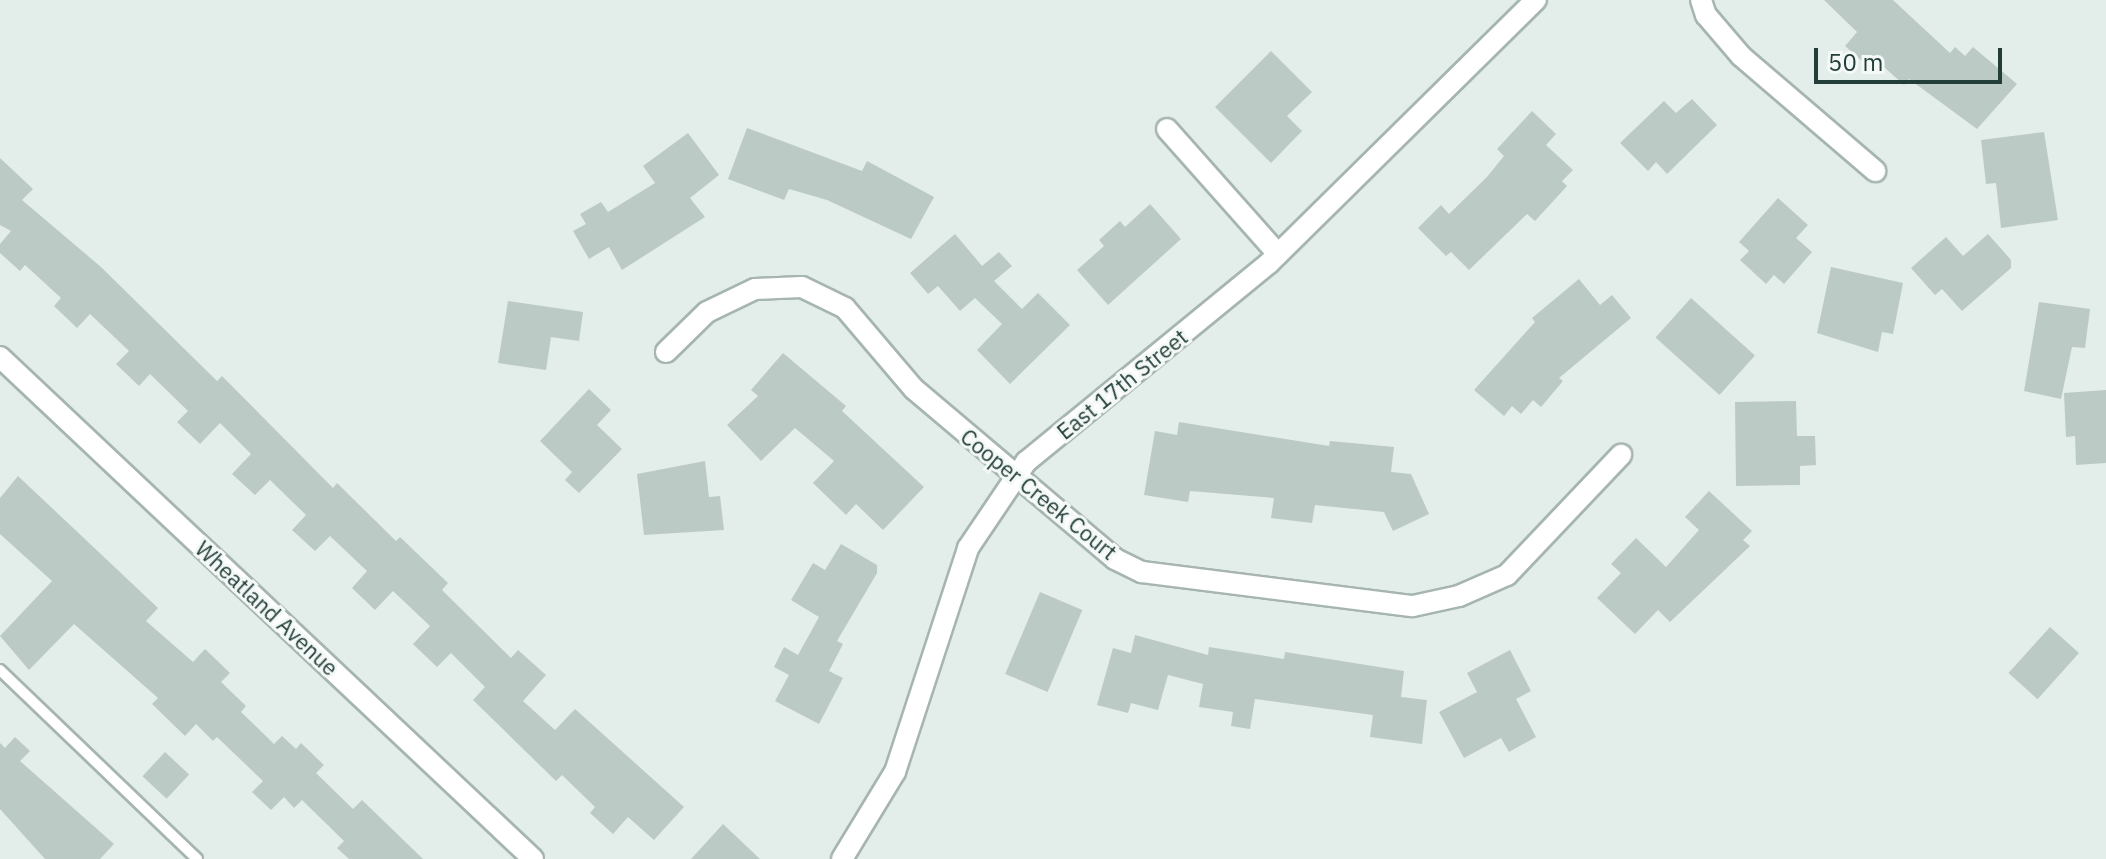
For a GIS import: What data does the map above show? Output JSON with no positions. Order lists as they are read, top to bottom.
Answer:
{
  "streets": {
    "street": ["East 17th Street", "Cooper Creek Court", "Wheatland Avenue"]
  },
  "crossings": [
    ["East 17th Street", "Cooper Creek Court"]
  ],
  "scale_bar": "50 m"
}
